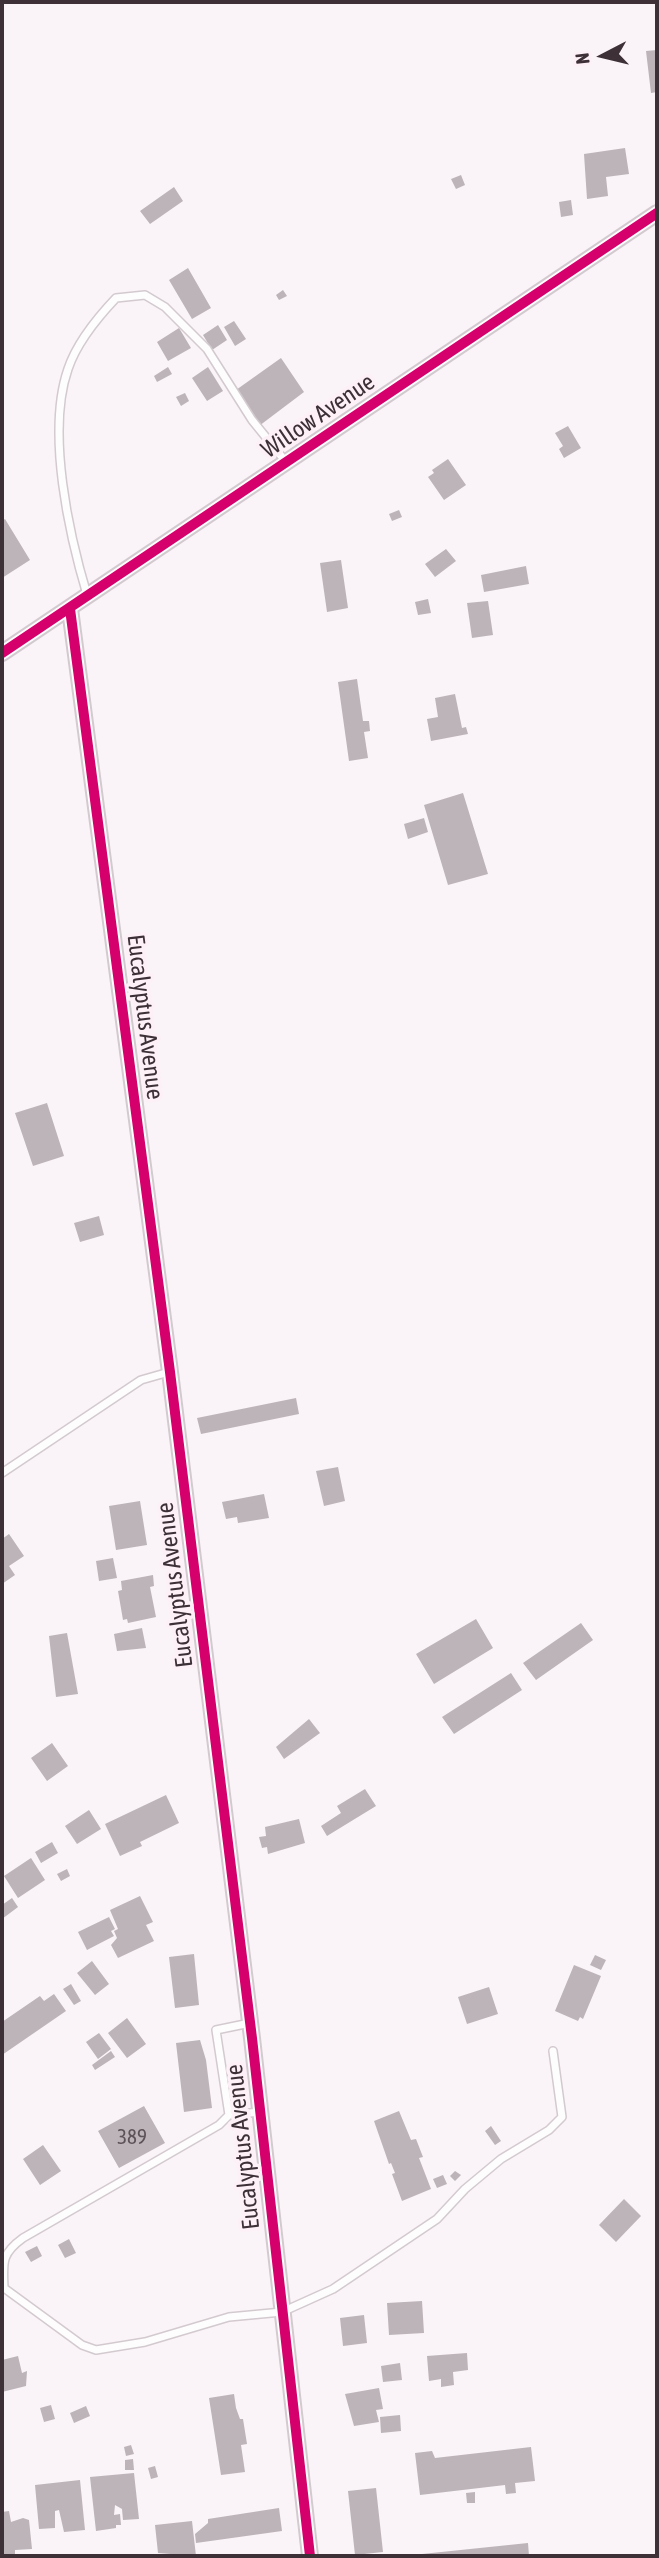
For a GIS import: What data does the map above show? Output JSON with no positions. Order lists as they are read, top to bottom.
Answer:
{
  "streets": {
    "street": ["Willow Avenue", "Eucalyptus Avenue"]
  },
  "crossings": [
    ["Willow Avenue", "Eucalyptus Avenue"]
  ],
  "house_numbers": ["389"],
  "north": "left"
}
